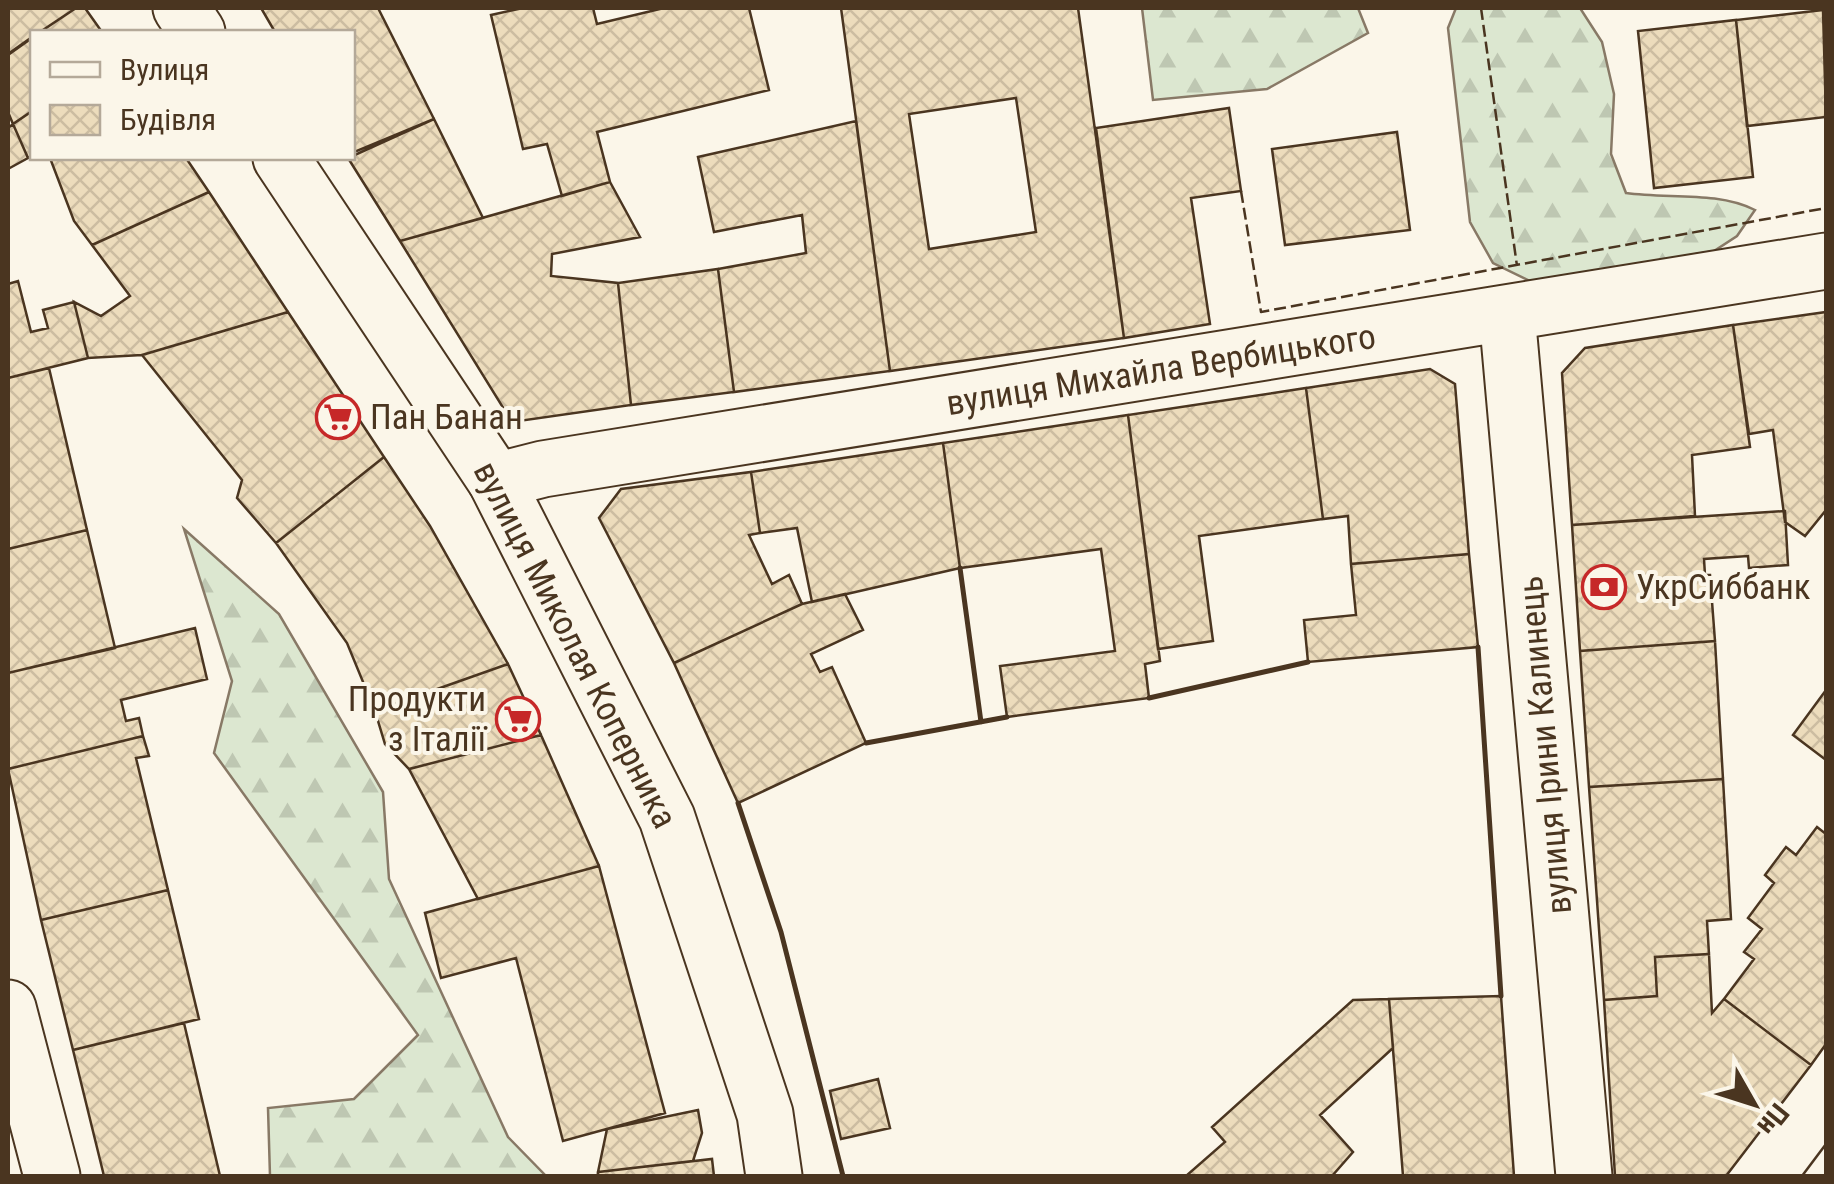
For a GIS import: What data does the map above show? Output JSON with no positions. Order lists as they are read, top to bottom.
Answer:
{
  "streets": {
    "street": ["вулиця Михайла Вербицького", "вулиця Миколая Коперника", "вулиця Ірини Калинець"]
  },
  "crossings": [
    ["вулиця Михайла Вербицького", "вулиця Миколая Коперника"],
    ["вулиця Михайла Вербицького", "вулиця Ірини Калинець"]
  ],
  "places": {
    "supermarket": ["Пан Банан", "Продукти з Італії"],
    "bank": ["УкрСиббанк"]
  },
  "legend": ["Вулиця", "Будівля"],
  "north": "bottom right"
}
